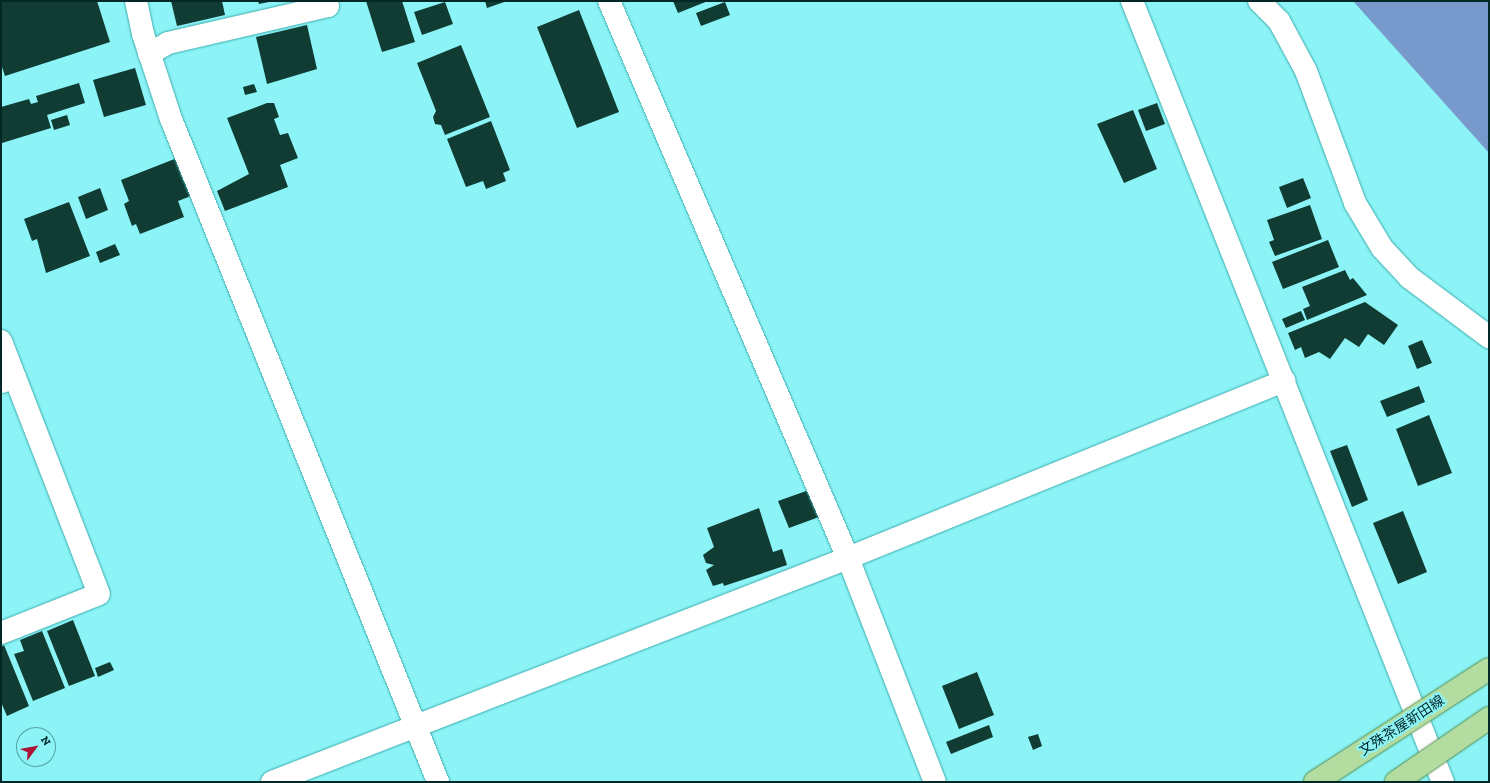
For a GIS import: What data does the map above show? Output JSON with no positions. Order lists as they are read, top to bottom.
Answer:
{
  "streets": {
    "main road": ["文殊茶屋新田線"]
  },
  "north": "top right"
}
